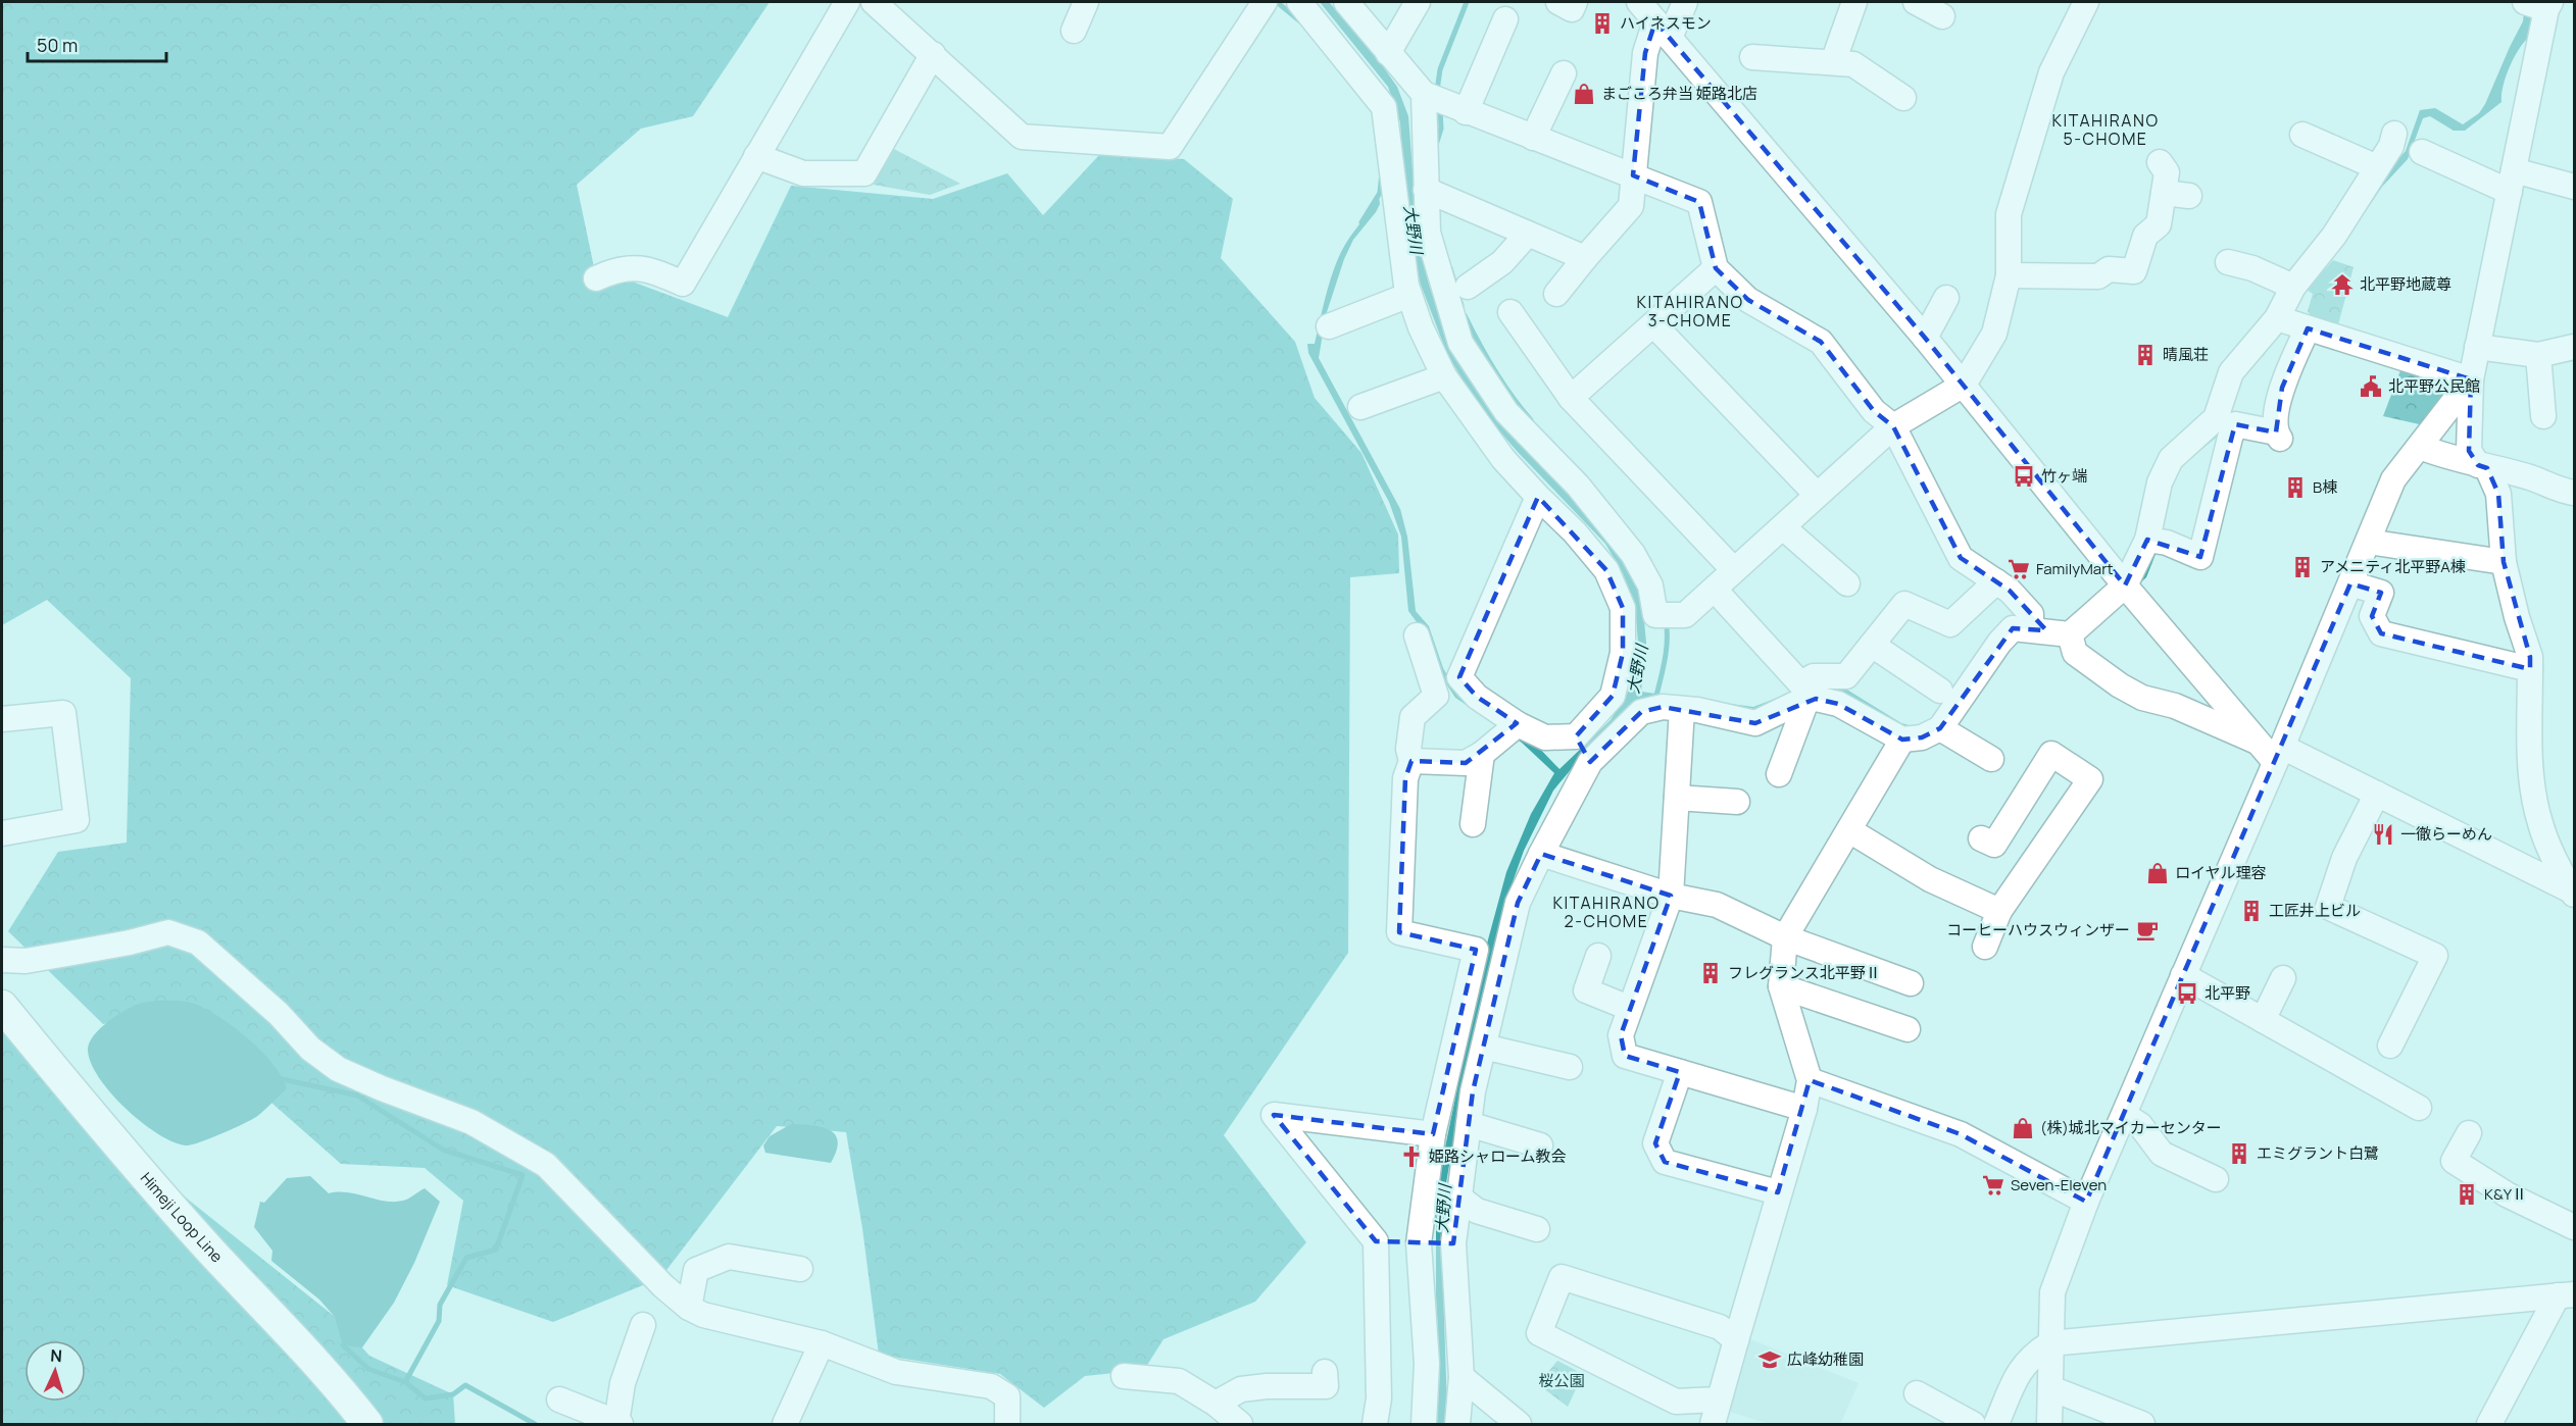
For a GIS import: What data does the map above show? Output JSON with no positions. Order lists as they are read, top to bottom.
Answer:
{
  "streets": {
    "main road": ["Himeji Loop Line"]
  },
  "districts": ["KITAHIRANO 5-CHOME", "KITAHIRANO 3-CHOME", "KITAHIRANO 2-CHOME"],
  "water": ["大野川"],
  "parks": ["桜公園"],
  "places": {
    "building": [
      "ハイネスモン",
      "晴風荘",
      "B棟",
      "アメニティ北平野A棟",
      "工匠井上ビル",
      "フレグランス北平野Ⅱ",
      "エミグラント白鷺",
      "K&YⅡ"
    ],
    "shop": ["まごころ弁当 姫路北店", "ロイヤル理容", "(株)城北マイカーセンター"],
    "temple": ["北平野地蔵尊"],
    "public building": ["北平野公民館"],
    "bus stop": ["竹ヶ端", "北平野"],
    "supermarket": ["FamilyMart", "Seven-Eleven"],
    "restaurant": ["一徹らーめん"],
    "cafe": ["コーヒーハウスウィンザー"],
    "church": ["姫路シャローム教会"],
    "school or university": ["広峰幼稚園"]
  },
  "scale_bar": "50 m",
  "north": "top"
}
